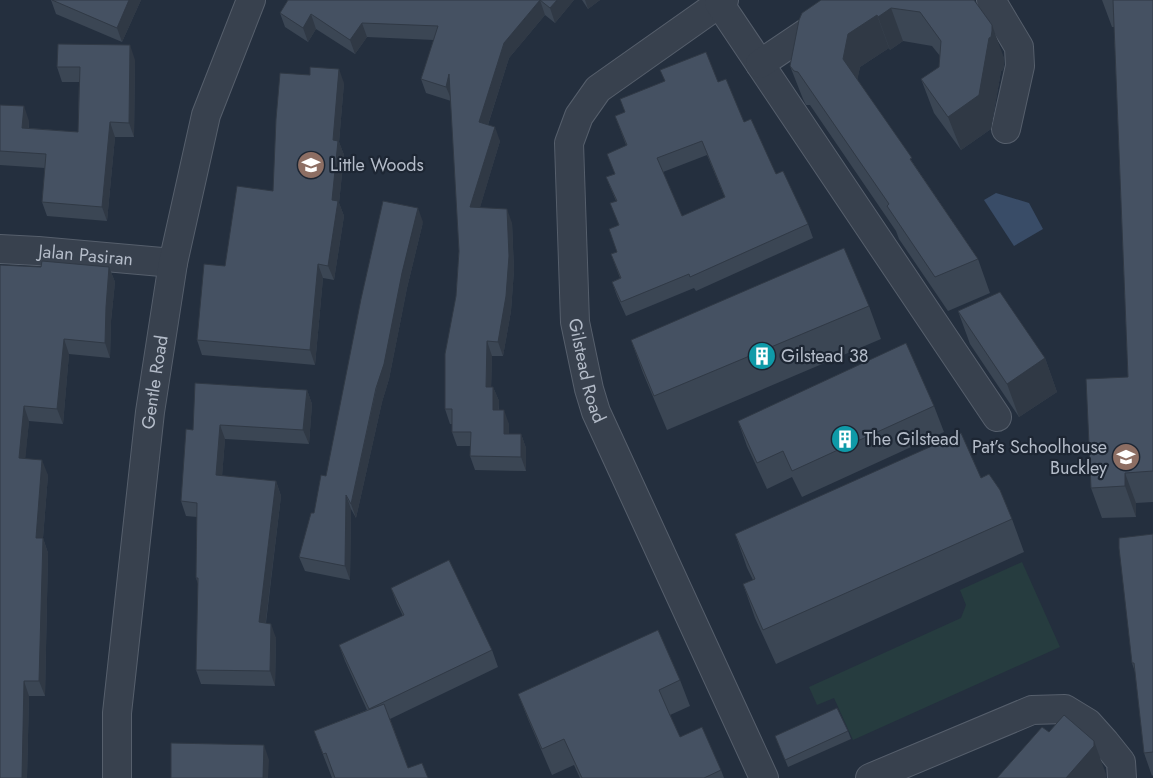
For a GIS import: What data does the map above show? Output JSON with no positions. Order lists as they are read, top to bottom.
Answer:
{
  "streets": {
    "street": ["Jalan Pasiran", "Gilstead Road", "Gentle Road"]
  },
  "crossings": [
    ["Jalan Pasiran", "Gentle Road"]
  ],
  "places": {
    "school or university": ["Little Woods", "Pat’s Schoolhouse Buckley"],
    "building": ["Gilstead 38", "The Gilstead"]
  }
}
